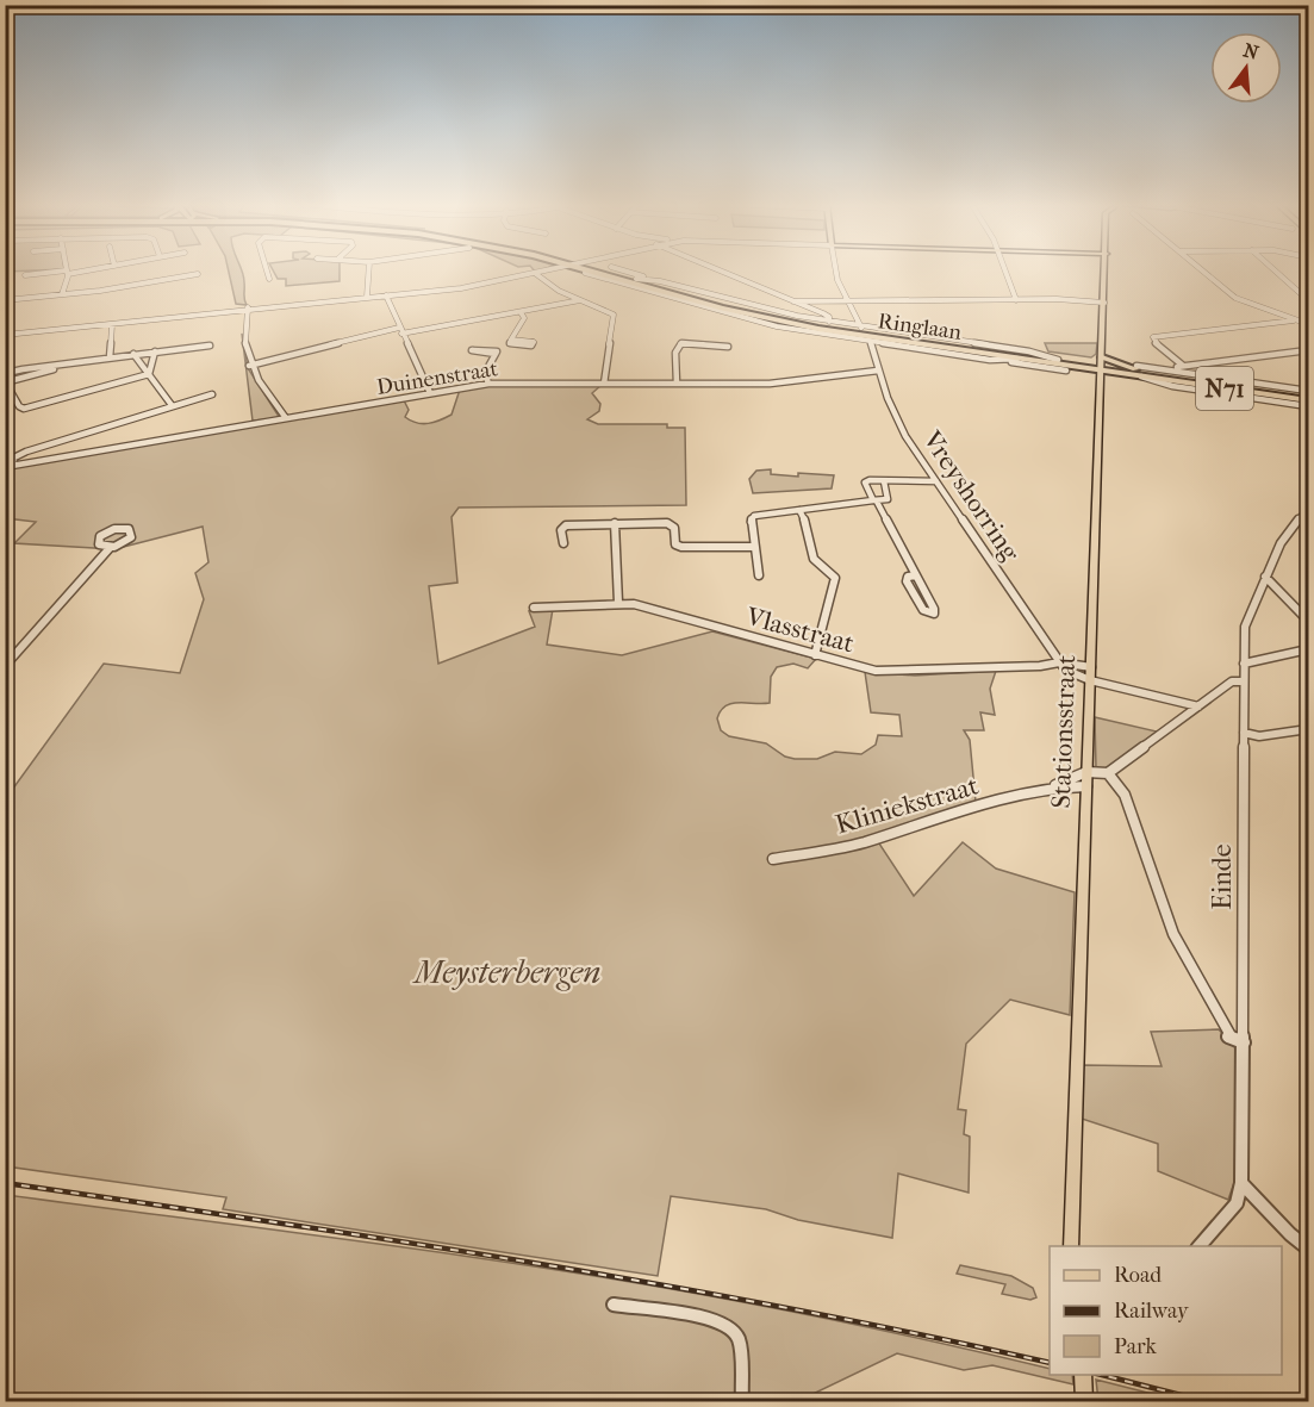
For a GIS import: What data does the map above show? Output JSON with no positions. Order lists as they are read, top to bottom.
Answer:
{
  "streets": {
    "highway": ["Ringlaan", "N71"],
    "main road": ["Stationsstraat"],
    "street": [
      "Duinenstraat",
      "Vreyshorring",
      "Vlasstraat",
      "Kliniekstraat",
      "Einde"
    ]
  },
  "crossings": [
    ["Ringlaan", "Stationsstraat"],
    ["Duinenstraat", "Vreyshorring"],
    ["Vreyshorring", "Vlasstraat"],
    ["Vreyshorring", "Stationsstraat"],
    ["Stationsstraat", "Kliniekstraat"]
  ],
  "parks": ["Meysterbergen"],
  "legend": ["Road", "Railway", "Park"],
  "north": "top"
}
